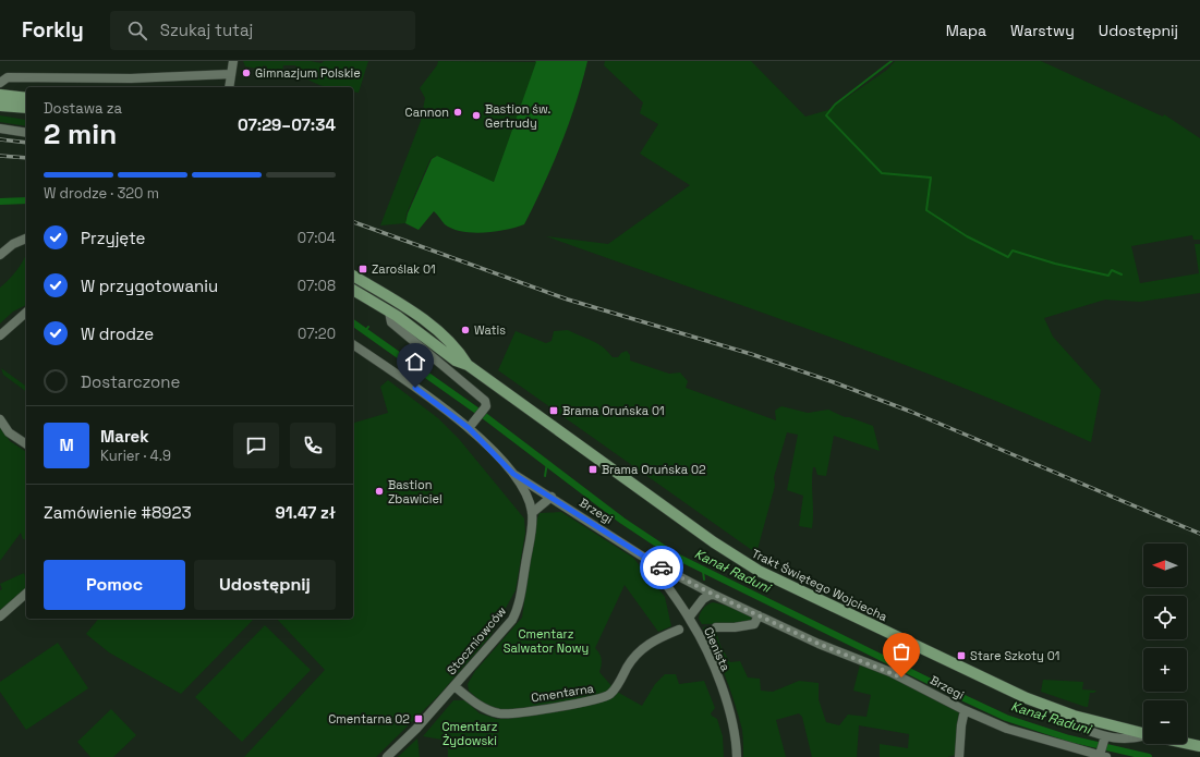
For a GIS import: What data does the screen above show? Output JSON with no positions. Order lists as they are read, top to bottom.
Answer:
{
  "streets": {
    "main road": ["Trakt Świętego Wojciecha"],
    "street": [
      "Brzegi",
      "Stoczniowców",
      "Cienista",
      "Cmentarna"
    ]
  },
  "crossings": [
    ["Brzegi", "Stoczniowców"],
    ["Brzegi", "Cienista"],
    ["Stoczniowców", "Cmentarna"]
  ],
  "water": ["Kanał Raduni"],
  "parks": ["Cmentarz Salwator Nowy", "Cmentarz Żydowski"],
  "places": {
    "other": [
      "Gimnazjum Polskie",
      "Cannon",
      "Bastion św. Gertrudy",
      "Watis",
      "Bastion Zbawiciel"
    ],
    "transit": [
      "Zaroślak 01",
      "Brama Oruńska 01",
      "Brama Oruńska 02",
      "Stare Szkoty 01",
      "Cmentarna 02"
    ]
  },
  "north": "left",
  "page": {
    "header": "Forkly",
    "search": "Szukaj tutaj",
    "nav": ["Mapa", "Warstwy", "Udostępnij"],
    "heading": ["2 min", "Dostawa za", "07:29–07:34"],
    "panel": [
      "Marek",
      "Kurier · 4.9",
      "Zamówienie #8923",
      "91.47 zł"
    ],
    "bar": "W drodze · 320 m",
    "list": [
      ["Przyjęte", "07:04"],
      ["W przygotowaniu", "07:08"],
      ["W drodze", "07:20"],
      "Dostarczone"
    ],
    "round": "M",
    "map_buttons": ["+", "−"],
    "buttons": ["Pomoc", "Udostępnij"]
  }
}
